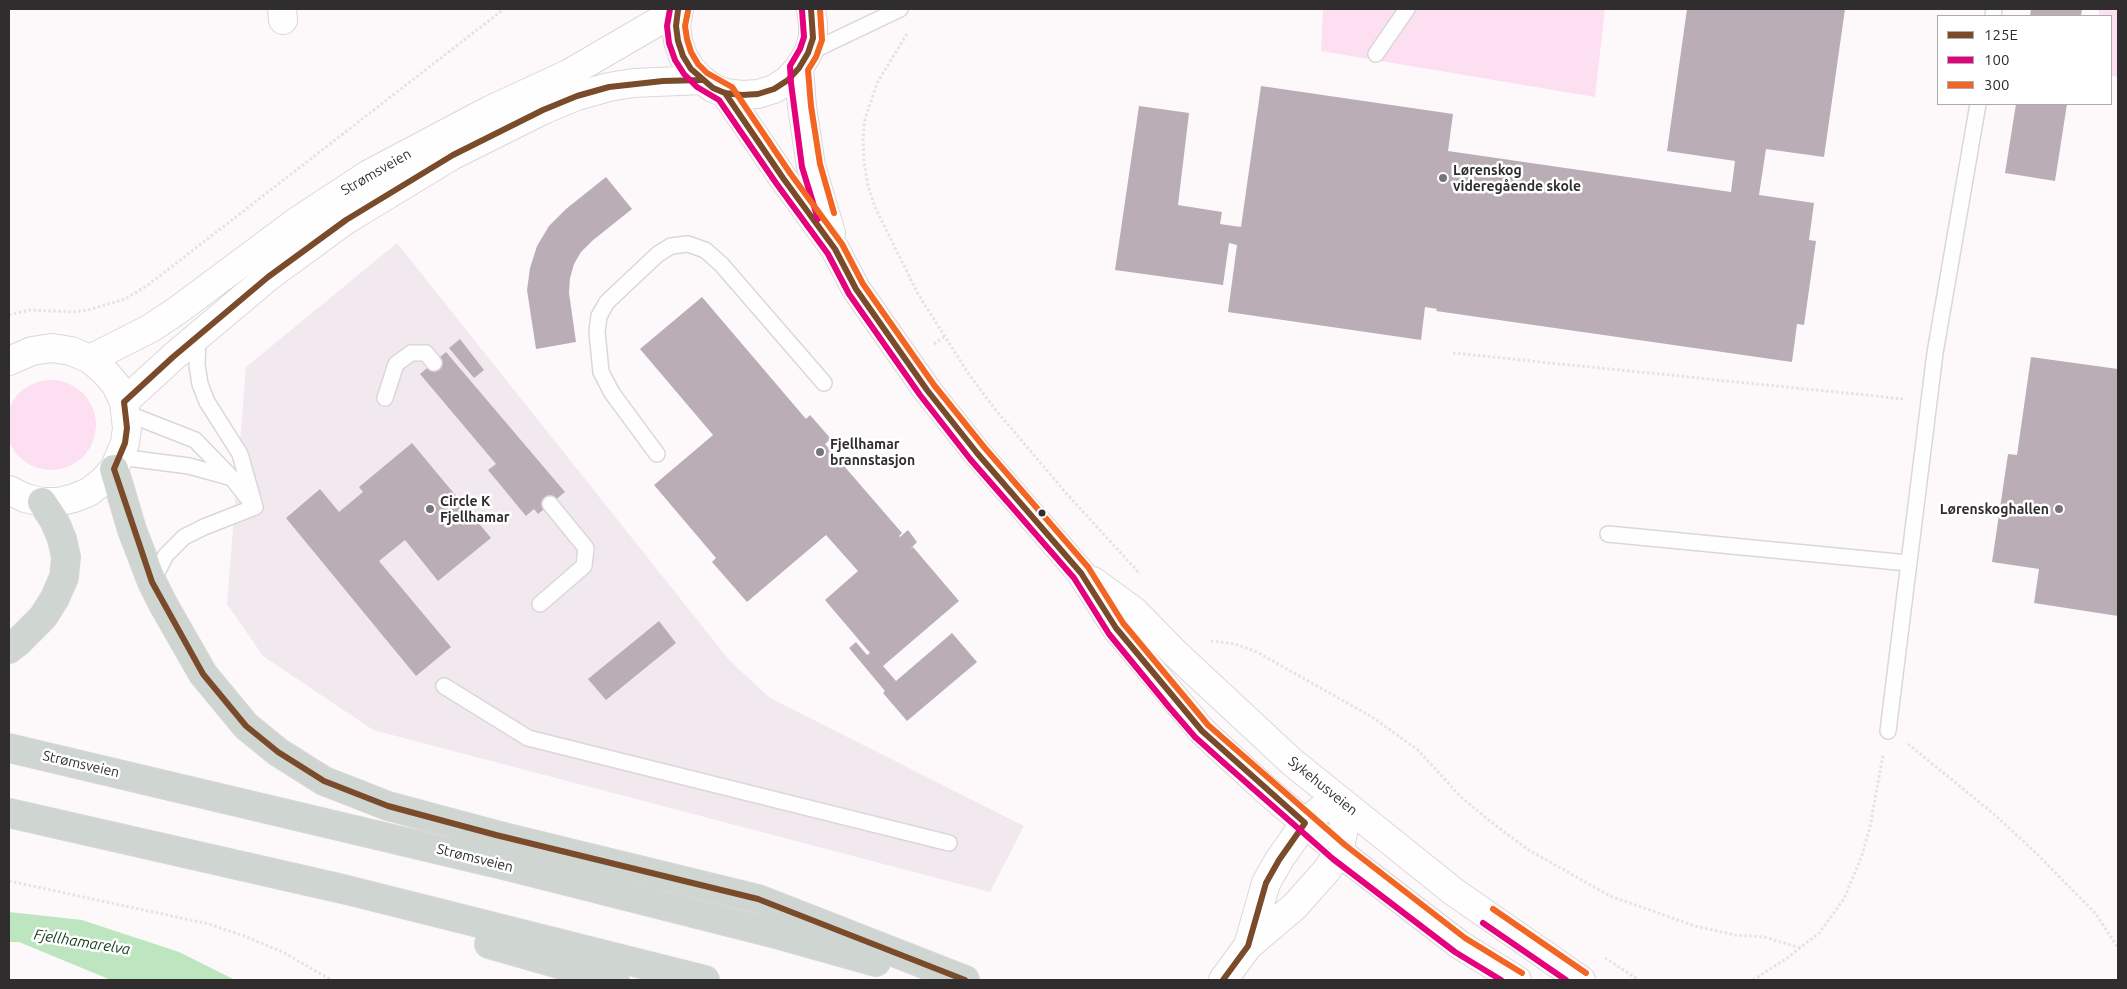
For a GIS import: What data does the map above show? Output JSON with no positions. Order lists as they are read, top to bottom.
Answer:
{
  "streets": {
    "highway": ["Strømsveien"],
    "main road": ["Sykehusveien"]
  },
  "crossings": [
    ["Strømsveien", "Sykehusveien"]
  ],
  "water": ["Fjellhamarelva"],
  "places": [
    "Lørenskog videregående skole",
    "Fjellhamar brannstasjon",
    "Circle K Fjellhamar",
    "Lørenskoghallen"
  ],
  "lines": ["transit line 125E", "transit line 100", "transit line 300"],
  "legend": ["125E", "100", "300"]
}
